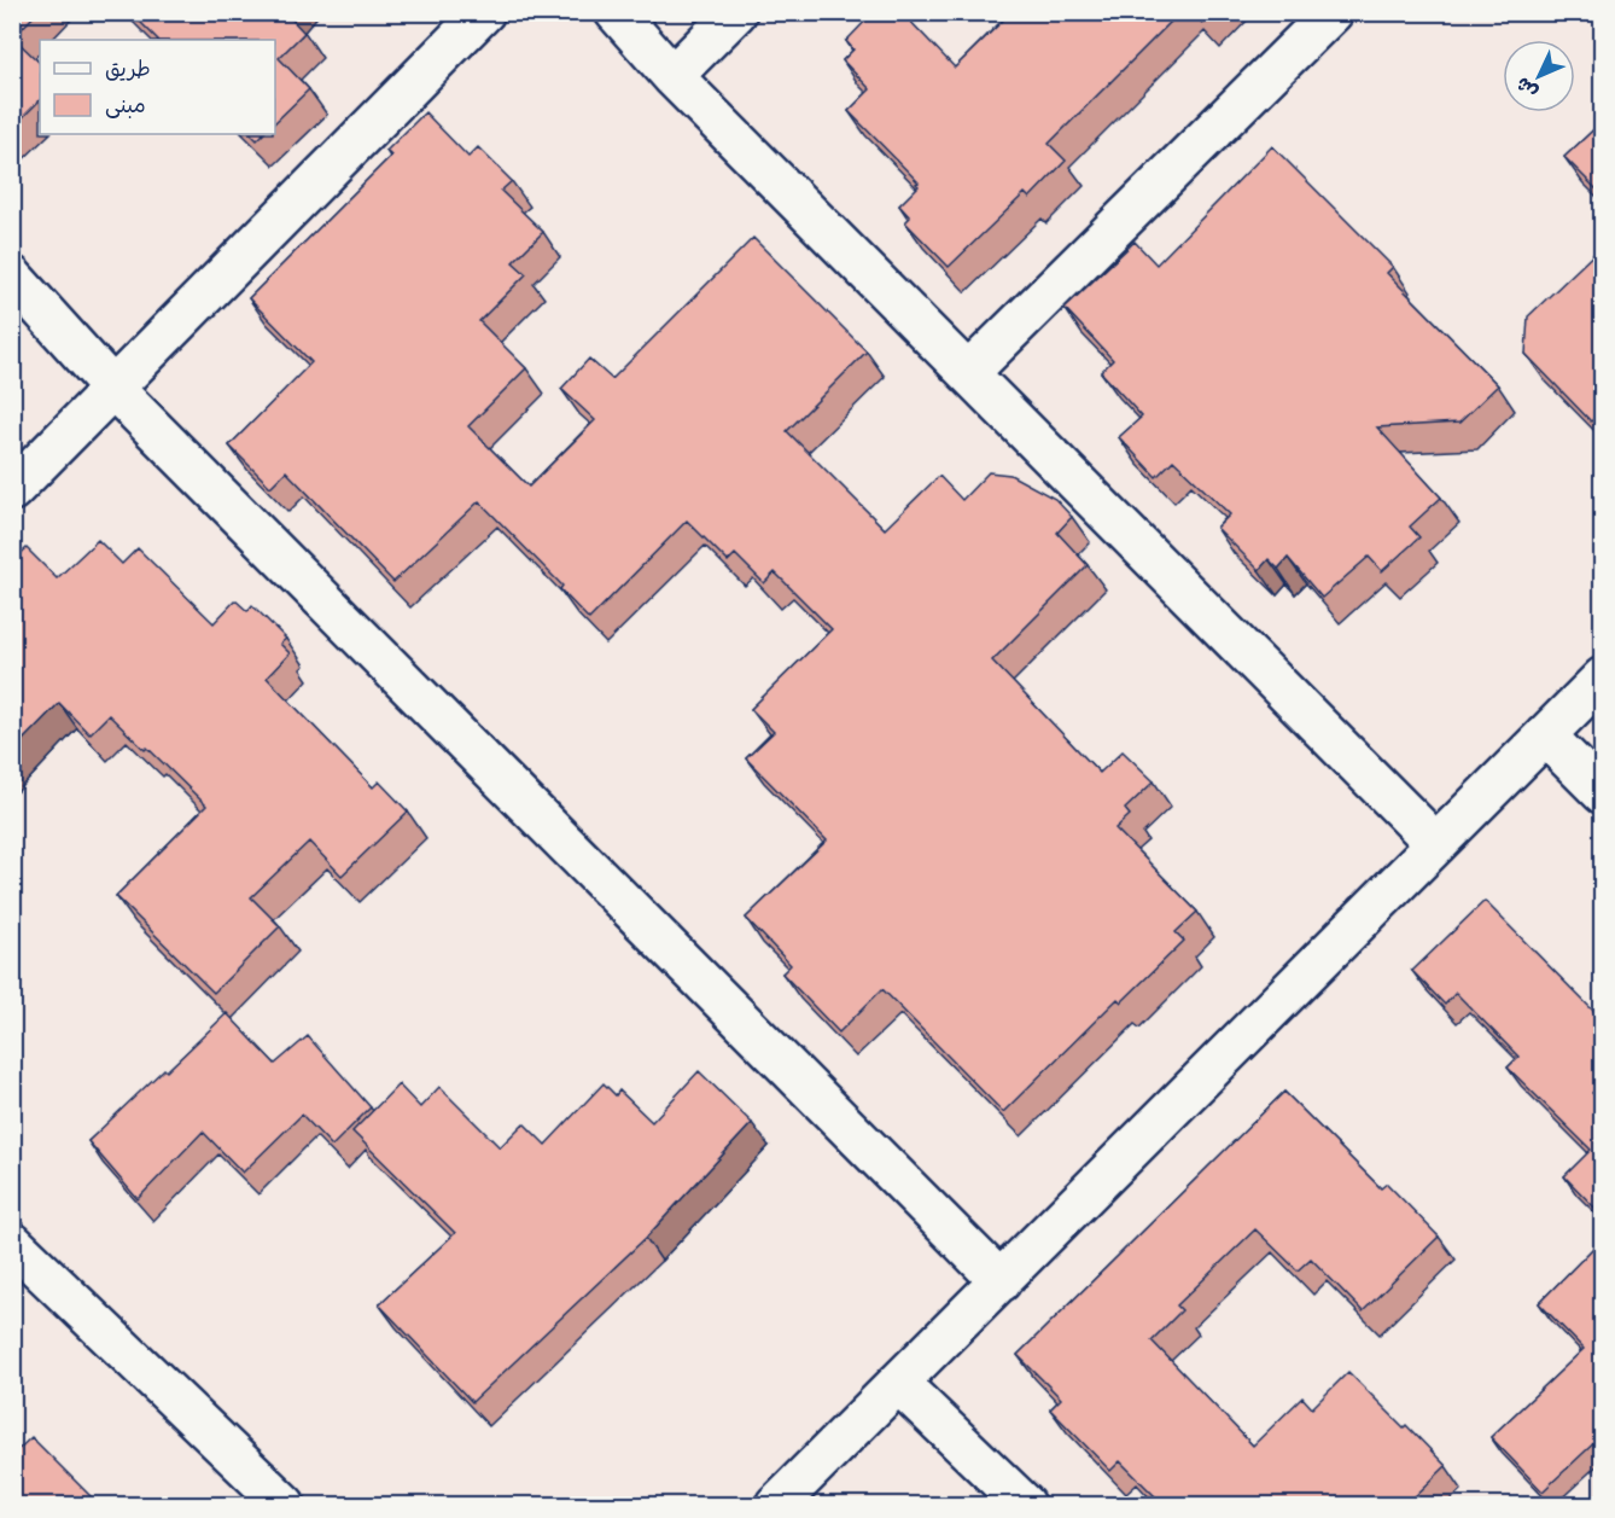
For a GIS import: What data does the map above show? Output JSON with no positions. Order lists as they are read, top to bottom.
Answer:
{
  "legend": ["طريق", "مبنى"],
  "north": "bottom left"
}
